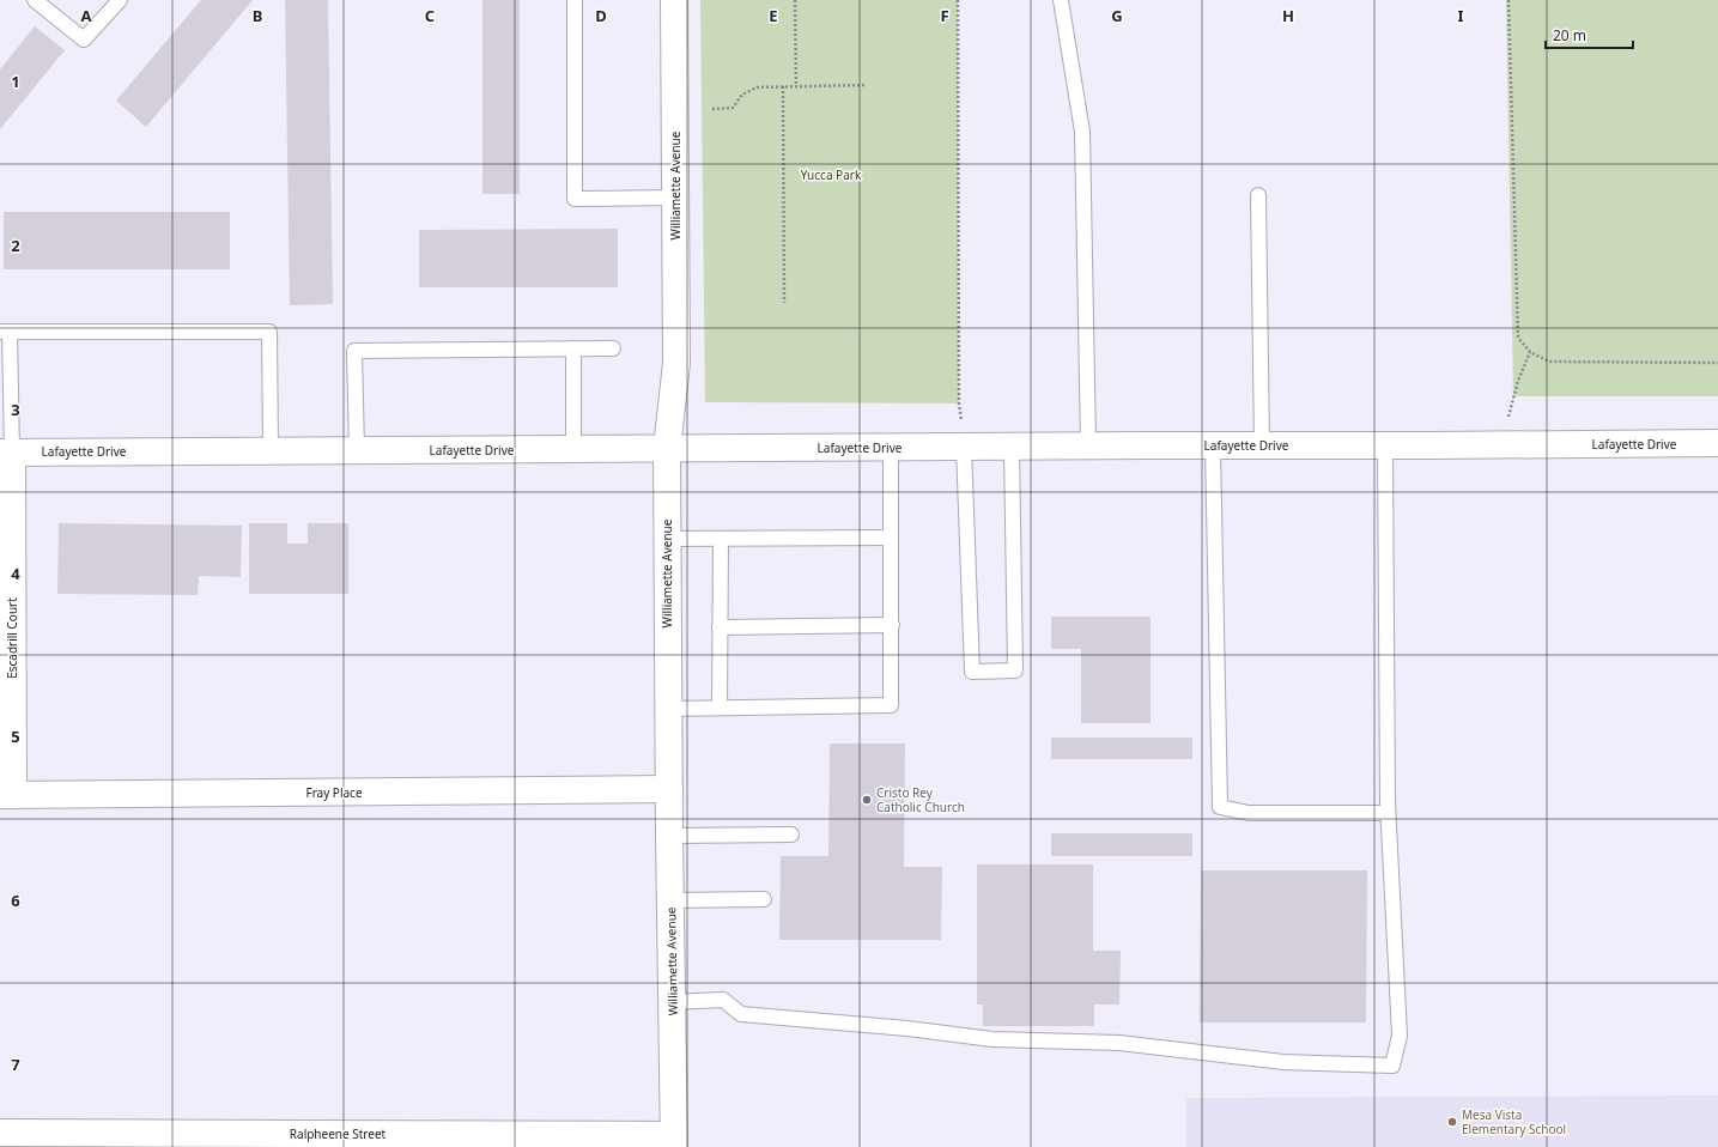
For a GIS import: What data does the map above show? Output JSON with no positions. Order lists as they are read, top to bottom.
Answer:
{
  "streets": {
    "street": [
      "Williamette Avenue",
      "Lafayette Drive",
      "Escadrill Court",
      "Fray Place",
      "Ralpheene Street"
    ]
  },
  "crossings": [
    ["Williamette Avenue", "Lafayette Drive"],
    ["Williamette Avenue", "Fray Place"],
    ["Williamette Avenue", "Ralpheene Street"],
    ["Lafayette Drive", "Escadrill Court"],
    ["Escadrill Court", "Fray Place"]
  ],
  "parks": ["Yucca Park"],
  "places": ["Cristo Rey Catholic Church", "Mesa Vista Elementary School"],
  "scale_bar": "20 m",
  "grid": {
    "columns": [
      "A",
      "B",
      "C",
      "D",
      "E",
      "F",
      "G",
      "H",
      "I"
    ],
    "rows": [
      "1",
      "2",
      "3",
      "4",
      "5",
      "6",
      "7"
    ]
  }
}
